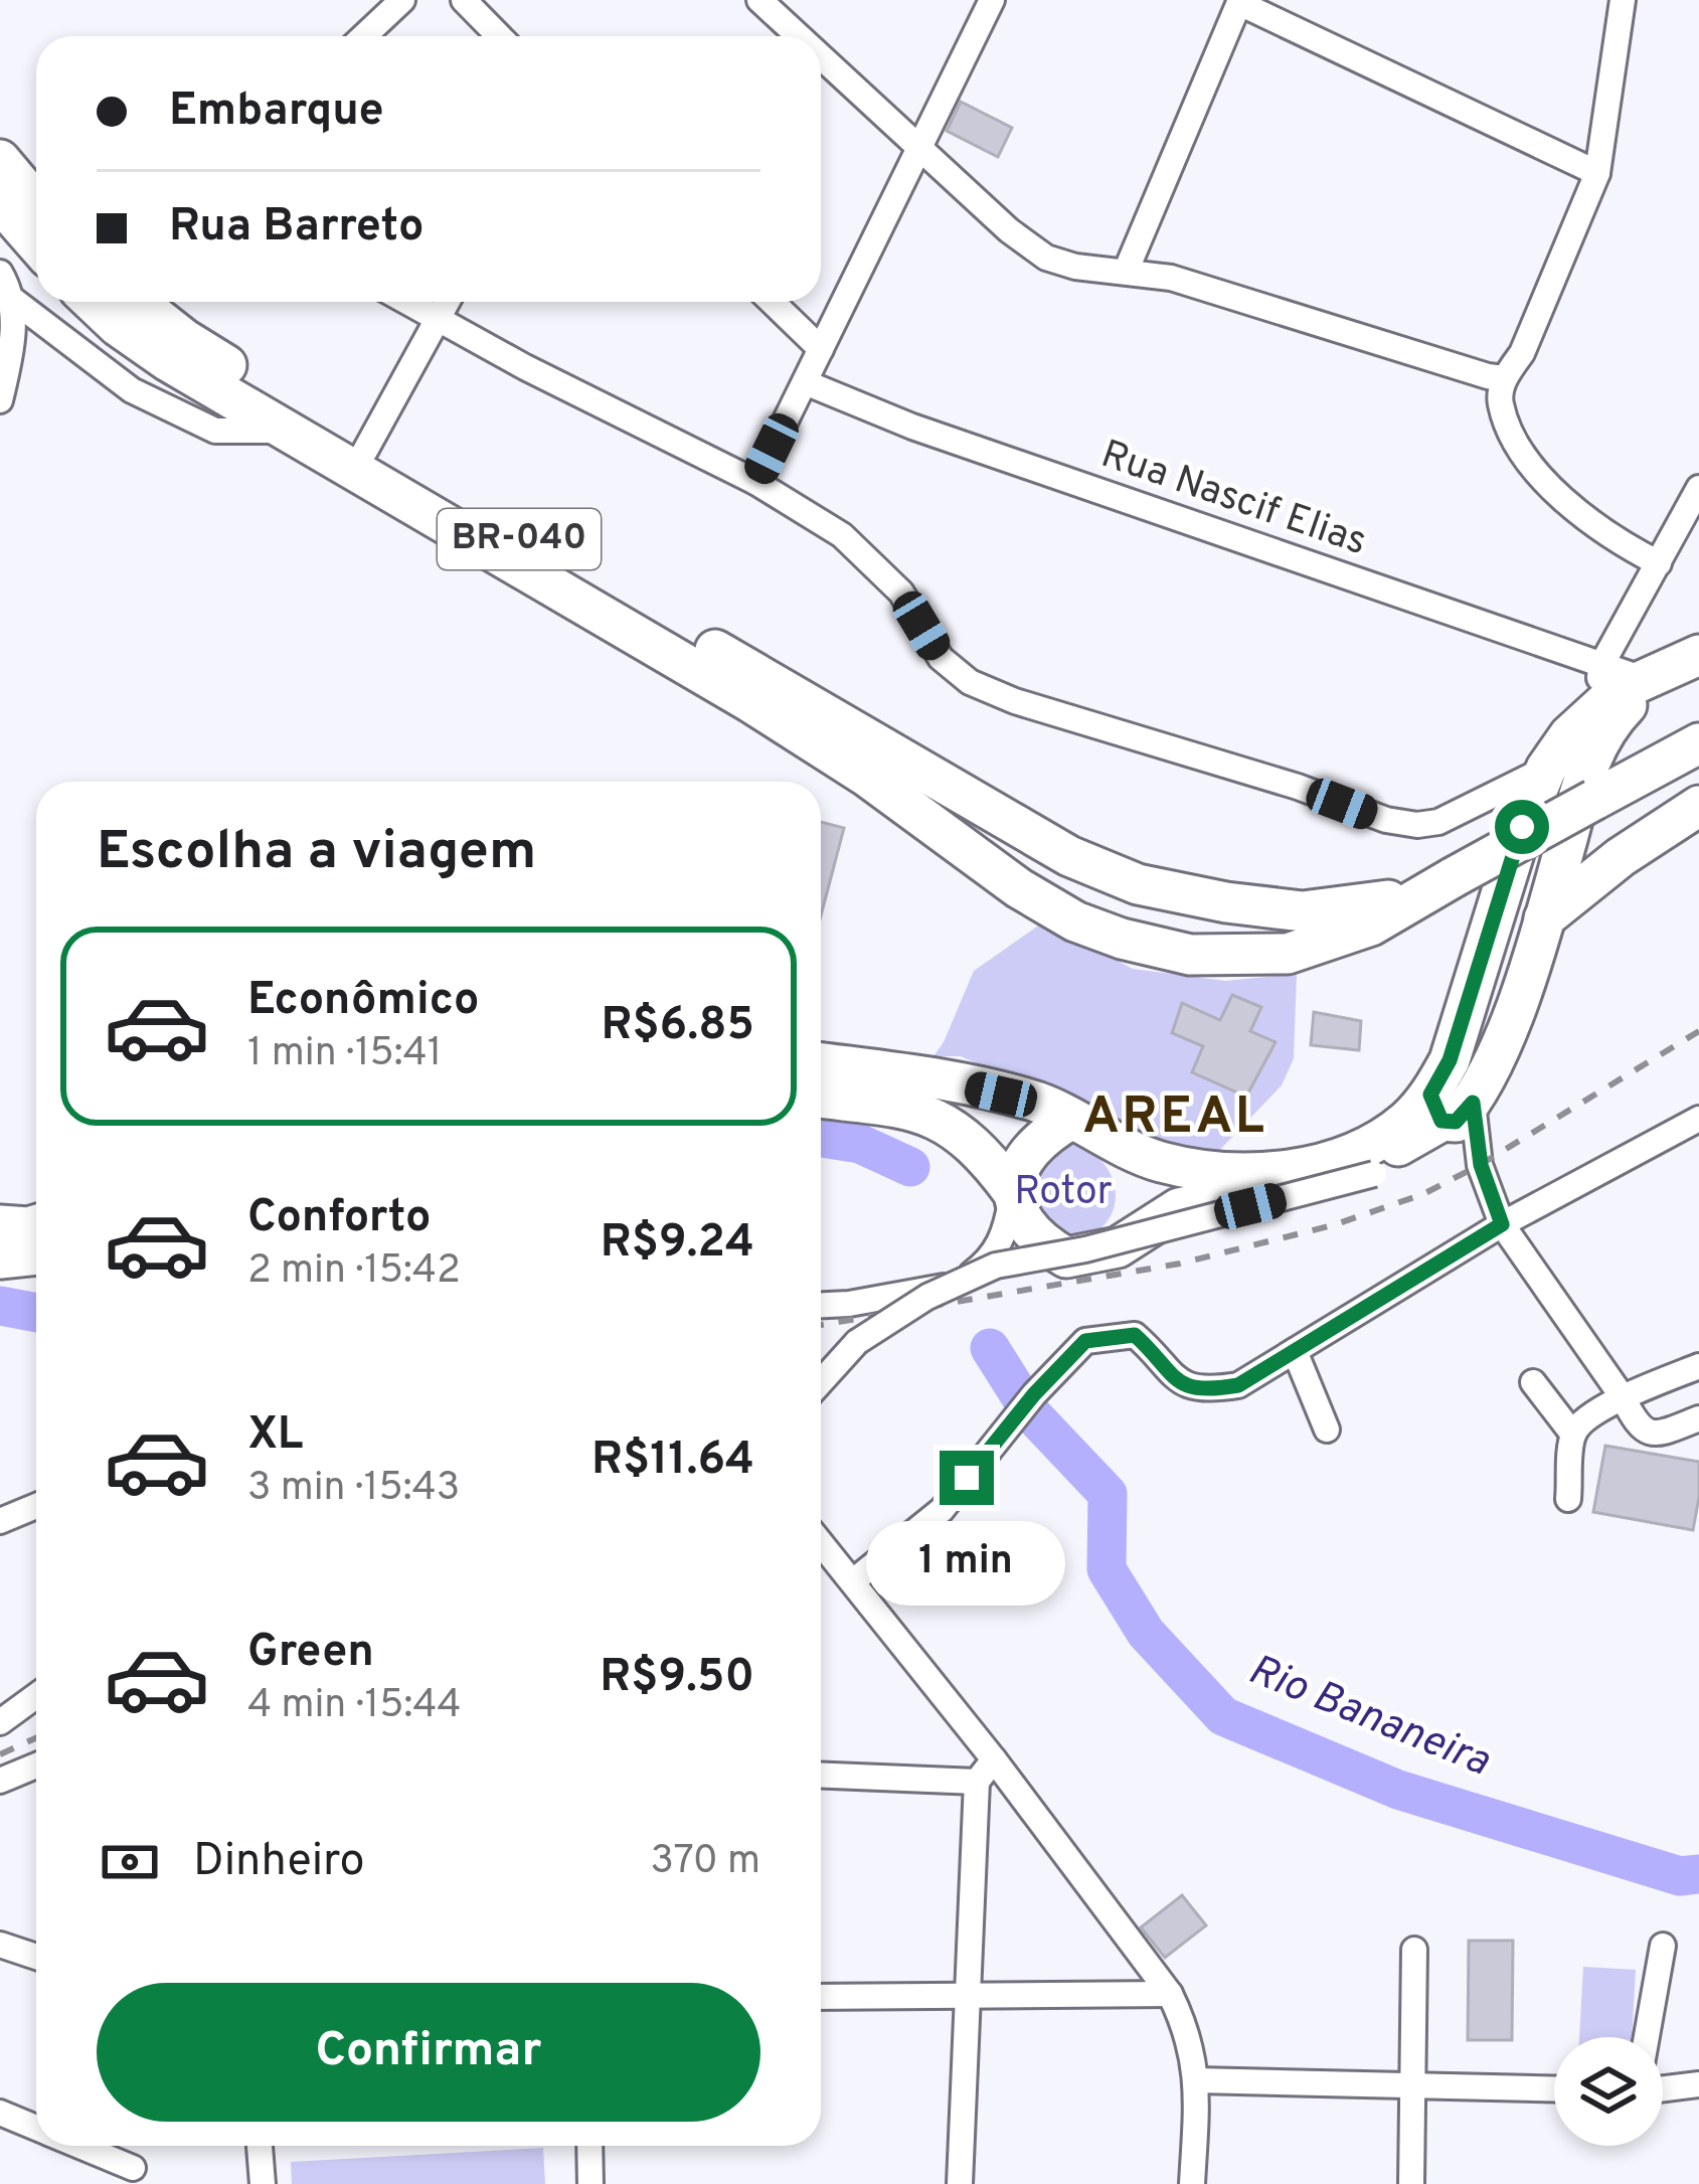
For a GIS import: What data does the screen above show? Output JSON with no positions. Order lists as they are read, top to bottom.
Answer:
{
  "streets": {
    "highway": ["BR-040"],
    "street": ["Rua Nascif Elias"]
  },
  "districts": ["AREAL"],
  "water": ["Rio Bananeira"],
  "parks": ["Rotor"],
  "page": {
    "banner": ["Embarque", "Rua Barreto"],
    "heading": "Escolha a viagem",
    "list": [
      {
        "name": "Econômico",
        "note": "1 min · 15:41",
        "value": "R$6.85"
      },
      {
        "name": "Conforto",
        "note": "2 min · 15:42",
        "value": "R$9.24"
      },
      {
        "name": "XL",
        "note": "3 min · 15:43",
        "value": "R$11.64"
      },
      {
        "name": "Green",
        "note": "4 min · 15:44",
        "value": "R$9.50"
      }
    ],
    "bubble": "1 min",
    "pay": ["Dinheiro", "370 m"],
    "buttons": "Confirmar"
  }
}
